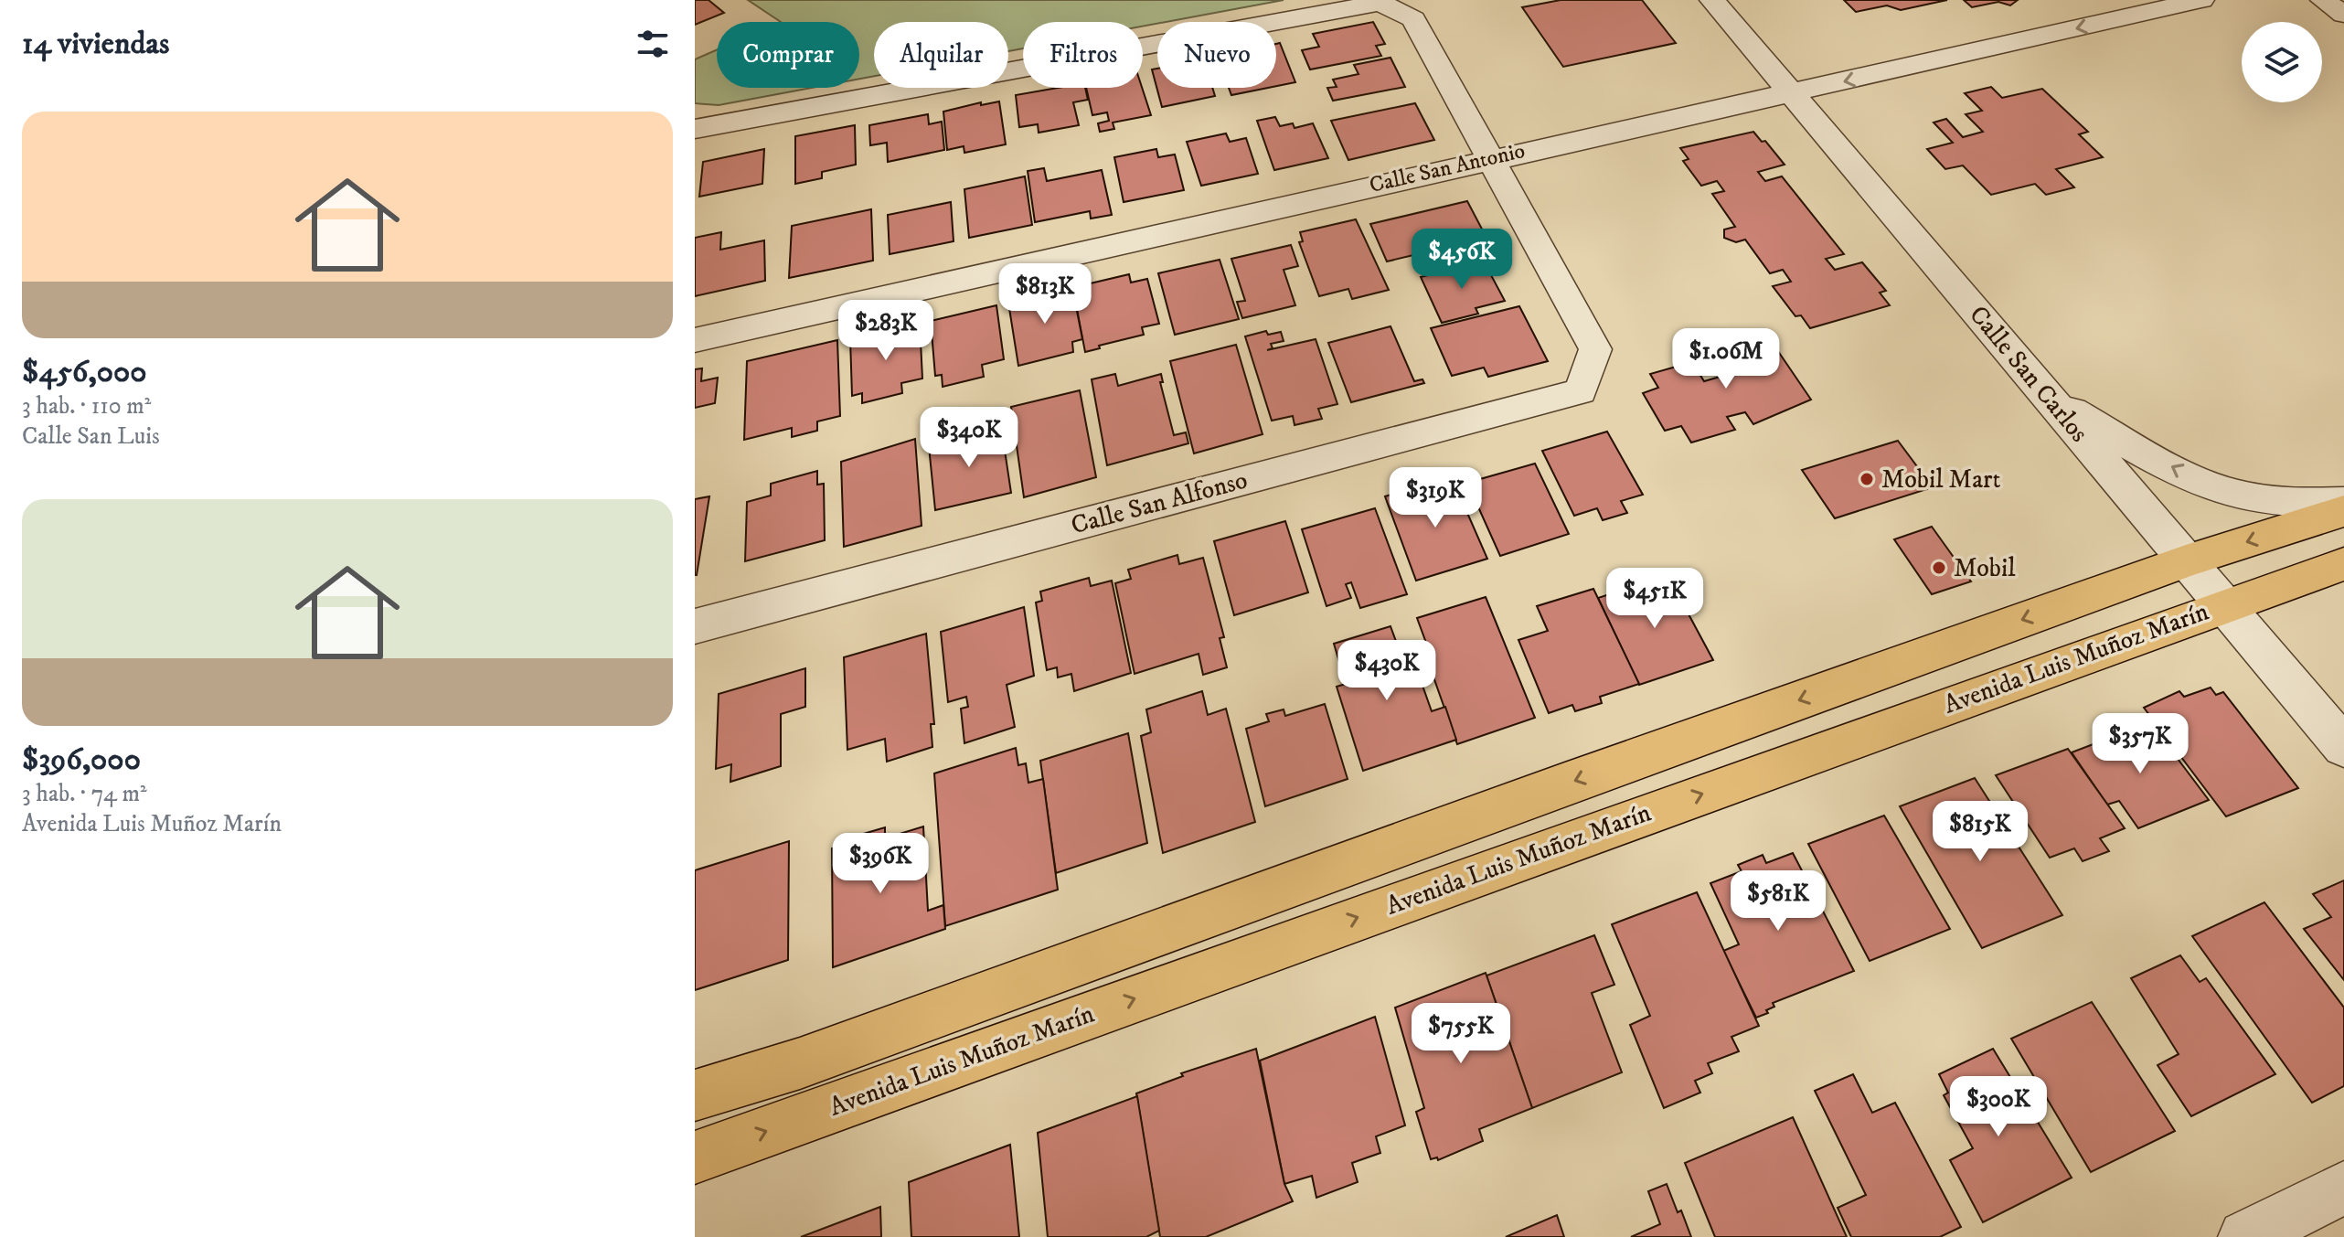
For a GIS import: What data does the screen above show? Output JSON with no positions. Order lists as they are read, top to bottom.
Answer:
{
  "streets": {
    "main road": ["Avenida Luis Muñoz Marín"],
    "street": ["Calle San Antonio", "Calle San Carlos", "Calle San Alfonso"]
  },
  "crossings": [
    ["Calle San Antonio", "Calle San Carlos"],
    ["Calle San Antonio", "Calle San Alfonso"],
    ["Calle San Carlos", "Avenida Luis Muñoz Marín"]
  ],
  "places": ["Mobil Mart", "Mobil"],
  "page": {
    "heading": "14 viviendas",
    "chip": [
      "Comprar",
      "Alquilar",
      "Filtros",
      "Nuevo"
    ],
    "list": [
      {
        "name": "$456,000",
        "note": "3 hab. · 110 m² · Calle San Luis"
      },
      {
        "name": "$396,000",
        "note": "3 hab. · 74 m² · Avenida Luis Muñoz Marín"
      }
    ],
    "price": [
      "$456K",
      "$813K",
      "$283K",
      "$1.06M",
      "$340K",
      "$319K",
      "$451K",
      "$430K",
      "$357K",
      "$815K",
      "$396K",
      "$581K",
      "$755K",
      "$300K"
    ]
  }
}
